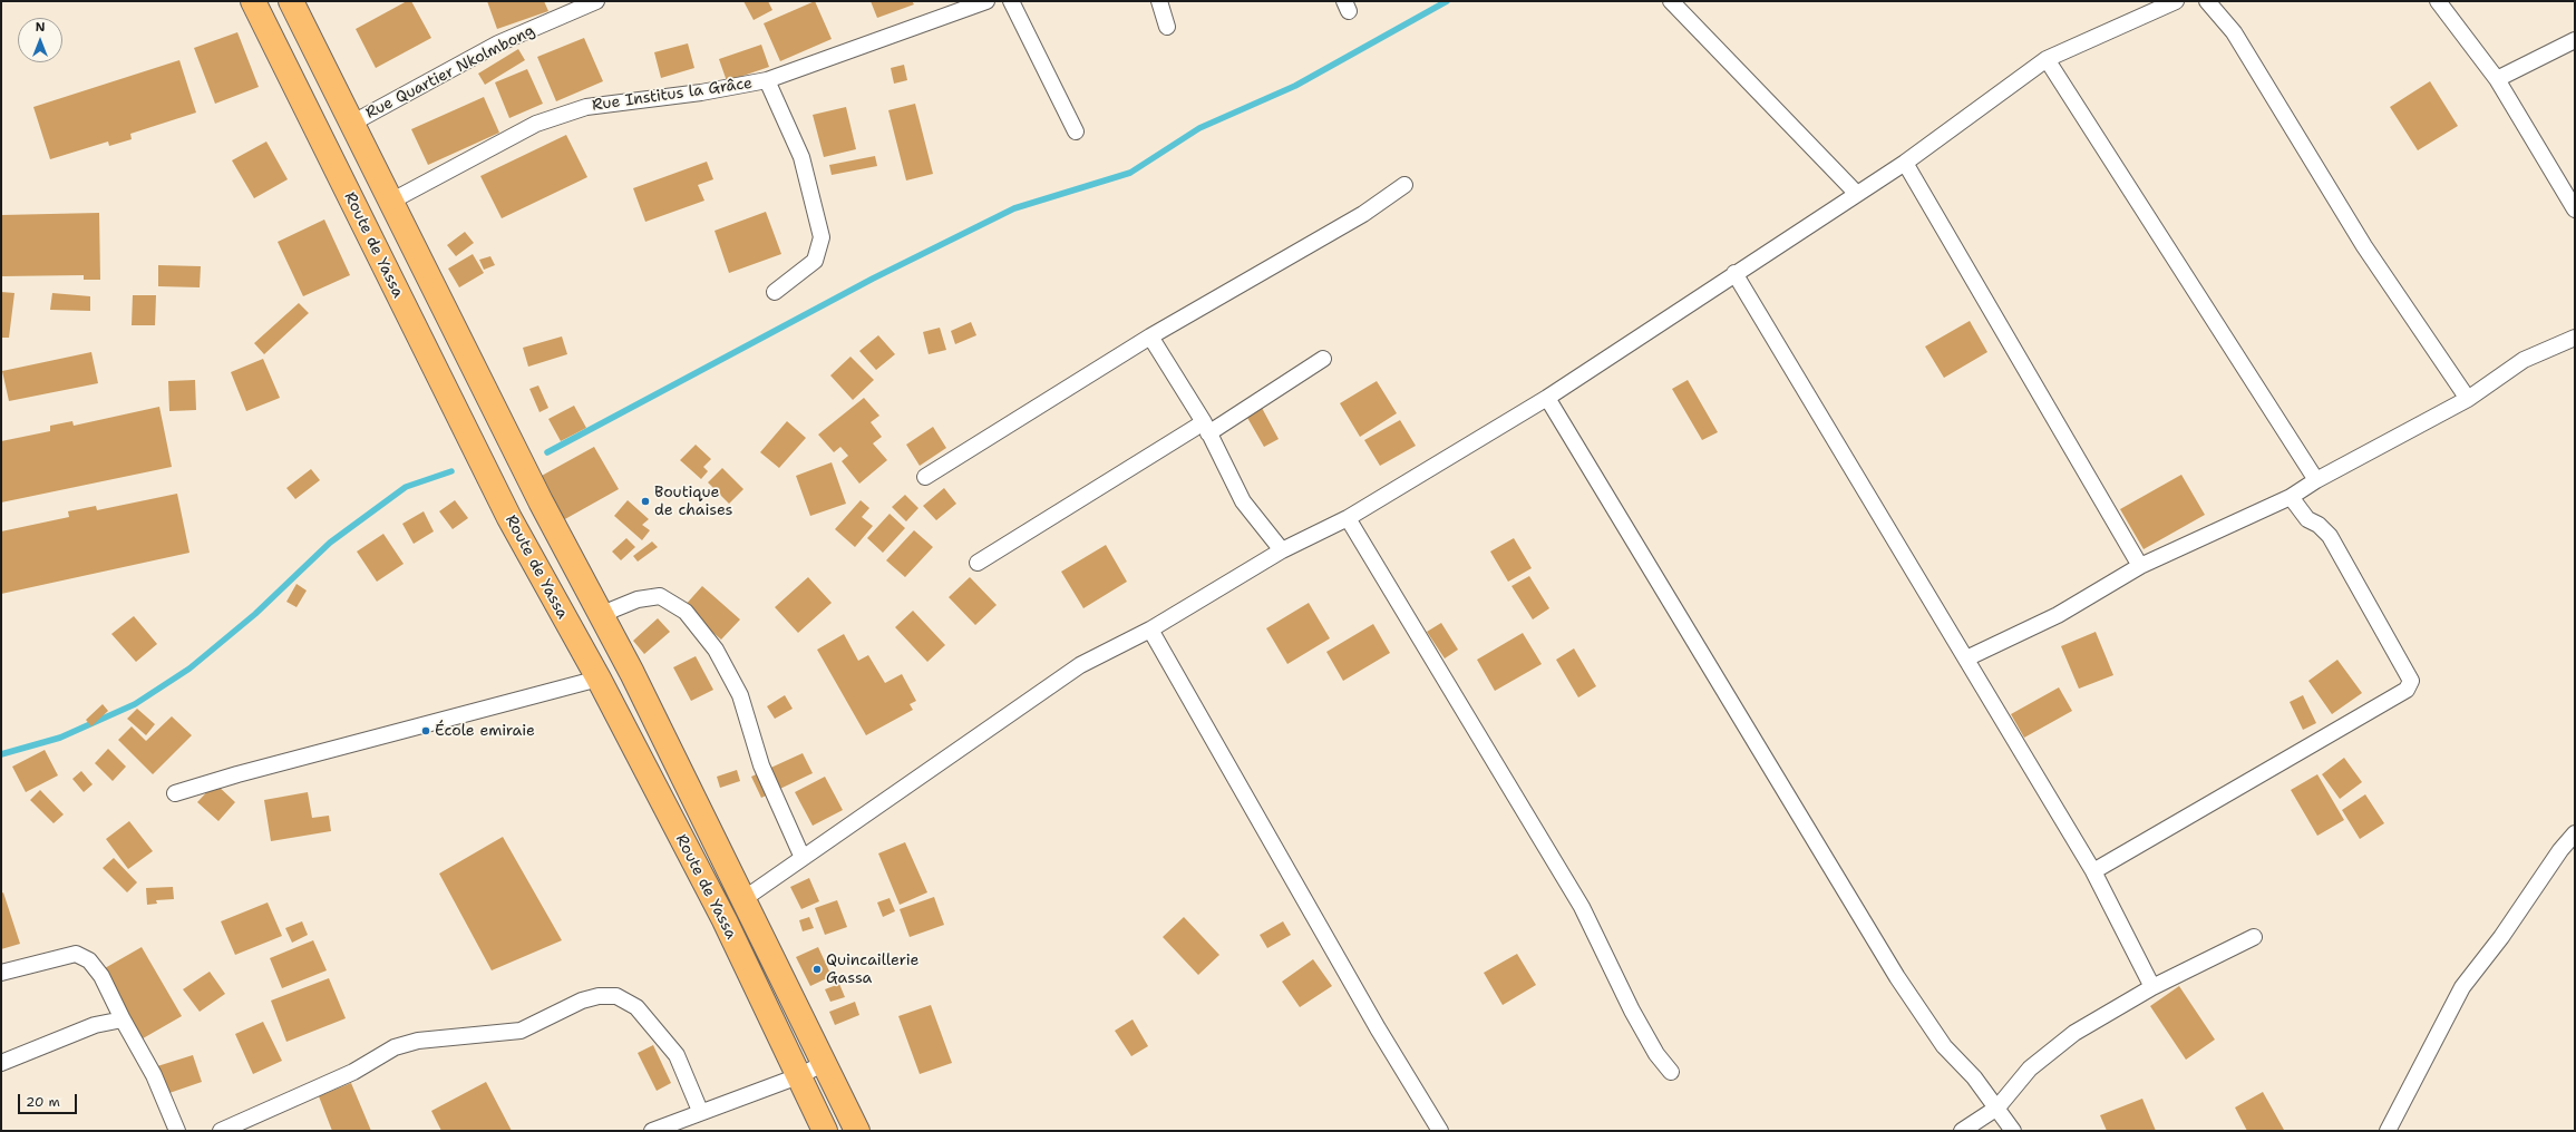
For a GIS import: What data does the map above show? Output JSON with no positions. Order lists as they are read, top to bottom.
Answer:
{
  "streets": {
    "main road": ["Route de Yassa"],
    "street": ["Rue Quartier Nkolmbong", "Rue Institus la Grâce"]
  },
  "crossings": [
    ["Rue Quartier Nkolmbong", "Route de Yassa"],
    ["Rue Institus la Grâce", "Route de Yassa"]
  ],
  "places": ["Boutique de chaises", "École emiraie", "Quincaillerie Gassa"],
  "scale_bar": "20 m",
  "north": "top"
}
